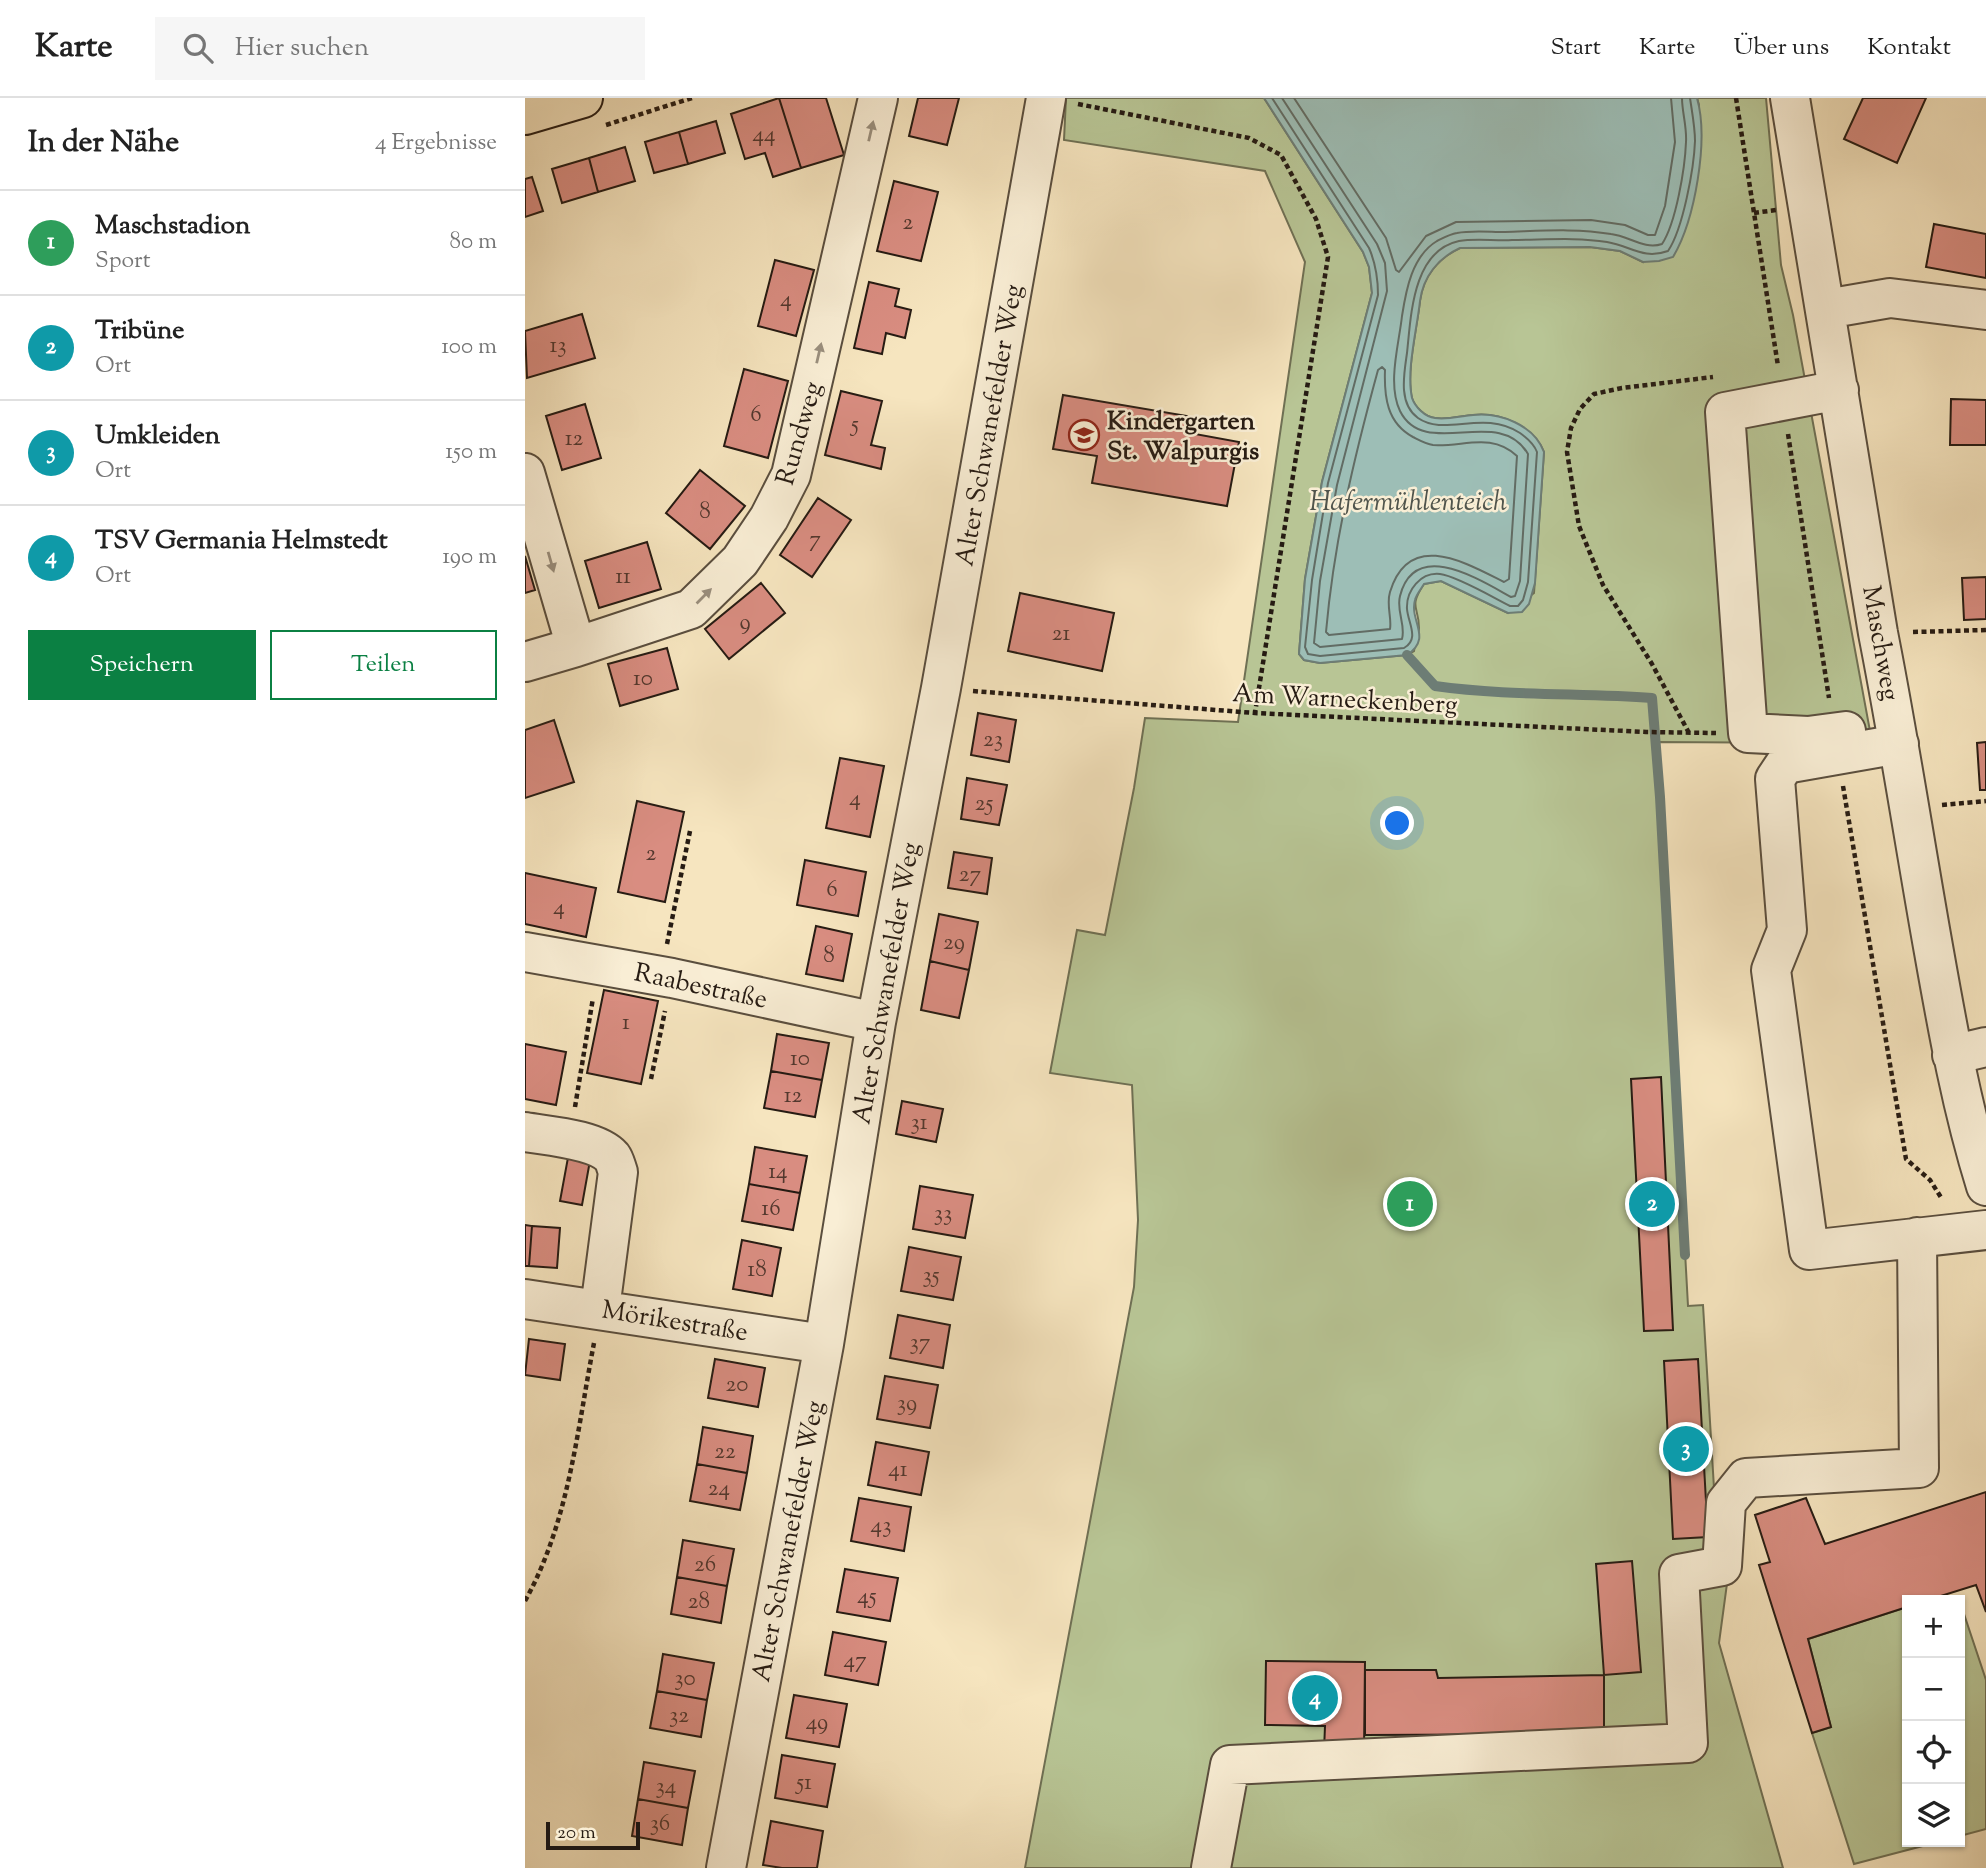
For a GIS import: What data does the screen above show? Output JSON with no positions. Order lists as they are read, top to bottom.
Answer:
{
  "streets": {
    "street": [
      "Alter Schwanefelder Weg",
      "Rundweg",
      "Maschweg",
      "Raabestraße",
      "Mörikestraße"
    ],
    "path": ["Am Warneckenberg"]
  },
  "crossings": [
    ["Alter Schwanefelder Weg", "Am Warneckenberg"],
    ["Alter Schwanefelder Weg", "Raabestraße"],
    ["Alter Schwanefelder Weg", "Mörikestraße"]
  ],
  "one_way": ["Rundweg"],
  "water": ["Hafermühlenteich"],
  "places": {
    "school or university": ["Kindergarten St. Walpurgis"]
  },
  "house_numbers": [
    "44",
    "2",
    "4",
    "13",
    "6",
    "5",
    "12",
    "8",
    "7",
    "11",
    "9",
    "21",
    "10",
    "23",
    "4",
    "25",
    "2",
    "27",
    "6",
    "4",
    "29",
    "8",
    "1",
    "10",
    "12",
    "31",
    "14",
    "16",
    "33",
    "18",
    "35",
    "37",
    "20",
    "39",
    "22",
    "41",
    "24",
    "43",
    "26",
    "45",
    "28",
    "47",
    "30",
    "32",
    "49",
    "51",
    "34",
    "36"
  ],
  "scale_bar": "20 m",
  "page": {
    "header": "Karte",
    "search": "Hier suchen",
    "nav": [
      "Start",
      "Karte",
      "Über uns",
      "Kontakt"
    ],
    "heading": ["In der Nähe", "4 Ergebnisse"],
    "list": [
      {
        "mark": "1",
        "name": "Maschstadion",
        "note": "Sport",
        "value": "80 m"
      },
      {
        "mark": "2",
        "name": "Tribüne",
        "note": "Ort",
        "value": "100 m"
      },
      {
        "mark": "3",
        "name": "Umkleiden",
        "note": "Ort",
        "value": "150 m"
      },
      {
        "mark": "4",
        "name": "TSV Germania Helmstedt",
        "note": "Ort",
        "value": "190 m"
      }
    ],
    "buttons": ["Speichern", "Teilen"],
    "pins": [
      "1",
      "2",
      "3",
      "4"
    ],
    "map_buttons": ["+", "−"],
    "scale": "20 m"
  }
}
